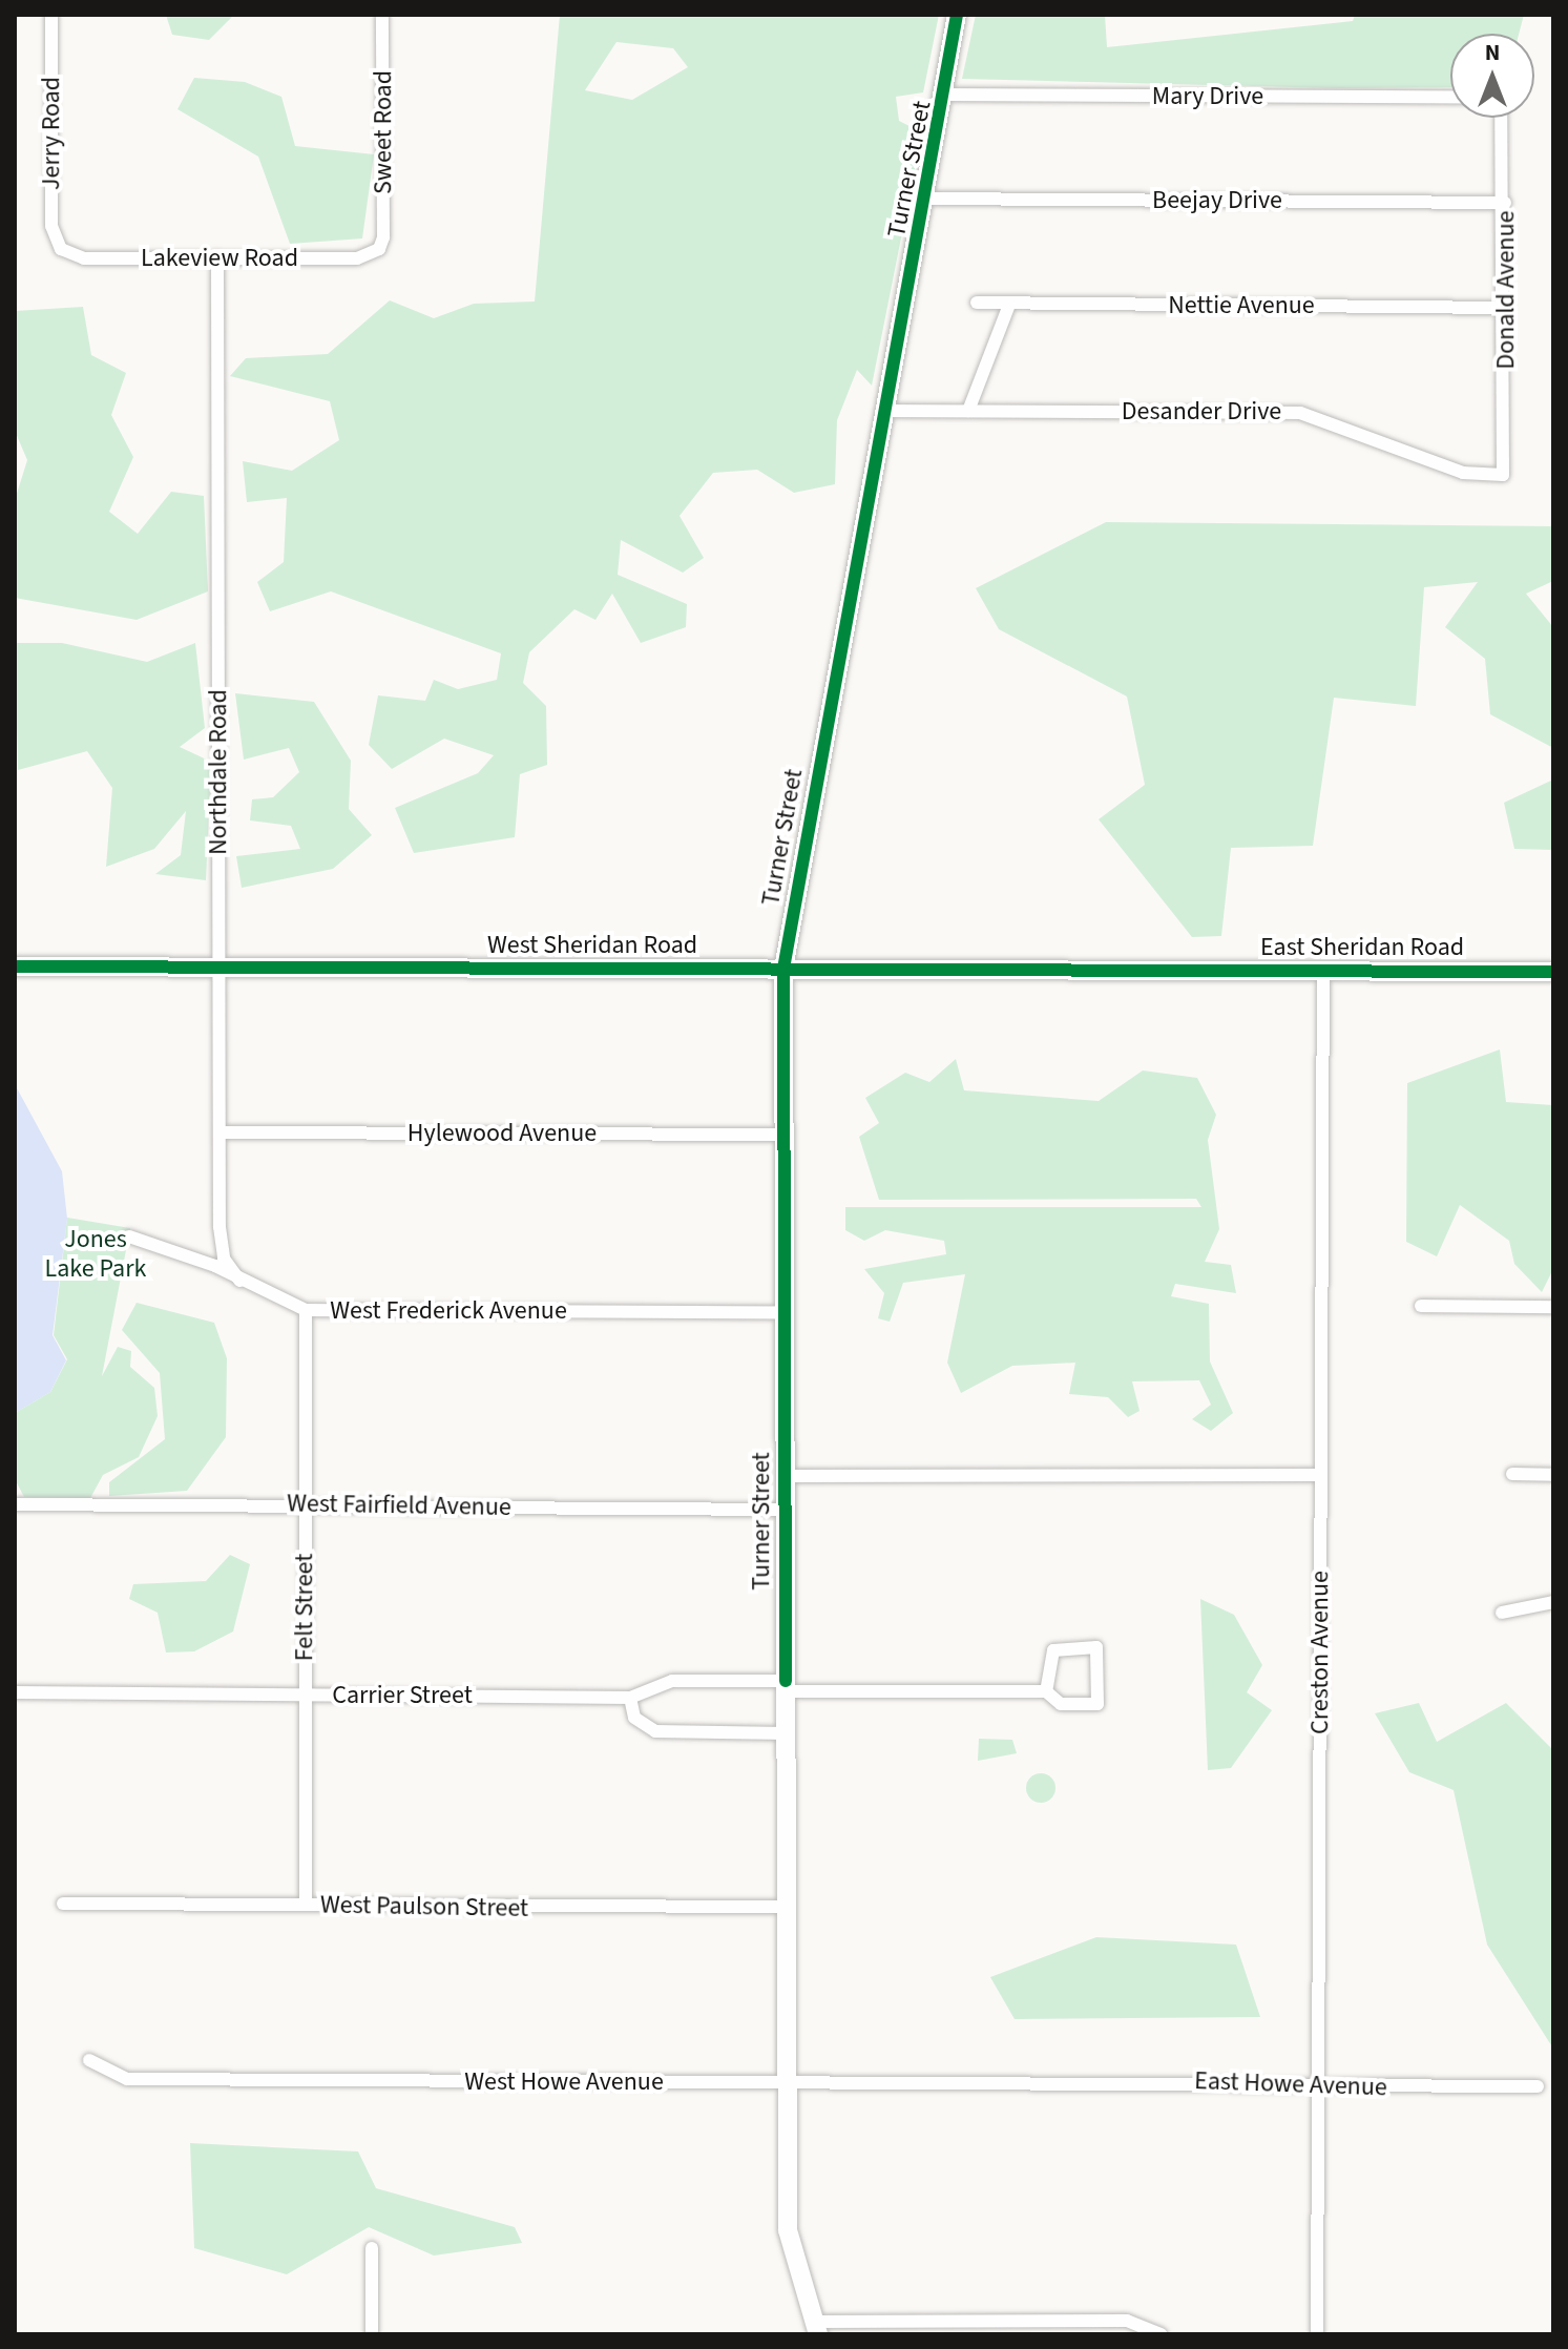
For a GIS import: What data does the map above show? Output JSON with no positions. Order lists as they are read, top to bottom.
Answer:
{
  "streets": {
    "street": [
      "Mary Drive",
      "Sweet Road",
      "Jerry Road",
      "Turner Street",
      "Beejay Drive",
      "Lakeview Road",
      "Donald Avenue",
      "Nettie Avenue",
      "Desander Drive",
      "Northdale Road",
      "West Sheridan Road",
      "East Sheridan Road",
      "Hylewood Avenue",
      "West Frederick Avenue",
      "West Fairfield Avenue",
      "Felt Street",
      "Creston Avenue",
      "Carrier Street",
      "West Paulson Street",
      "West Howe Avenue",
      "East Howe Avenue"
    ]
  },
  "crossings": [
    ["Mary Drive", "Turner Street"],
    ["Sweet Road", "Lakeview Road"],
    ["Jerry Road", "Lakeview Road"],
    ["Turner Street", "Beejay Drive"],
    ["Turner Street", "Desander Drive"],
    ["Turner Street", "West Sheridan Road"],
    ["Turner Street", "Hylewood Avenue"],
    ["Turner Street", "West Frederick Avenue"],
    ["Turner Street", "West Fairfield Avenue"],
    ["Turner Street", "Carrier Street"],
    ["Turner Street", "West Paulson Street"],
    ["Turner Street", "West Howe Avenue"],
    ["Beejay Drive", "Donald Avenue"],
    ["Lakeview Road", "Northdale Road"],
    ["Donald Avenue", "Nettie Avenue"],
    ["Donald Avenue", "Desander Drive"],
    ["Northdale Road", "West Sheridan Road"],
    ["Northdale Road", "Hylewood Avenue"],
    ["Northdale Road", "West Frederick Avenue"],
    ["West Sheridan Road", "East Sheridan Road"],
    ["East Sheridan Road", "Creston Avenue"],
    ["West Frederick Avenue", "Felt Street"],
    ["West Fairfield Avenue", "Felt Street"],
    ["Felt Street", "Carrier Street"],
    ["Felt Street", "West Paulson Street"],
    ["Creston Avenue", "East Howe Avenue"],
    ["West Howe Avenue", "East Howe Avenue"]
  ],
  "parks": ["Jones Lake Park"],
  "north": "top"
}
